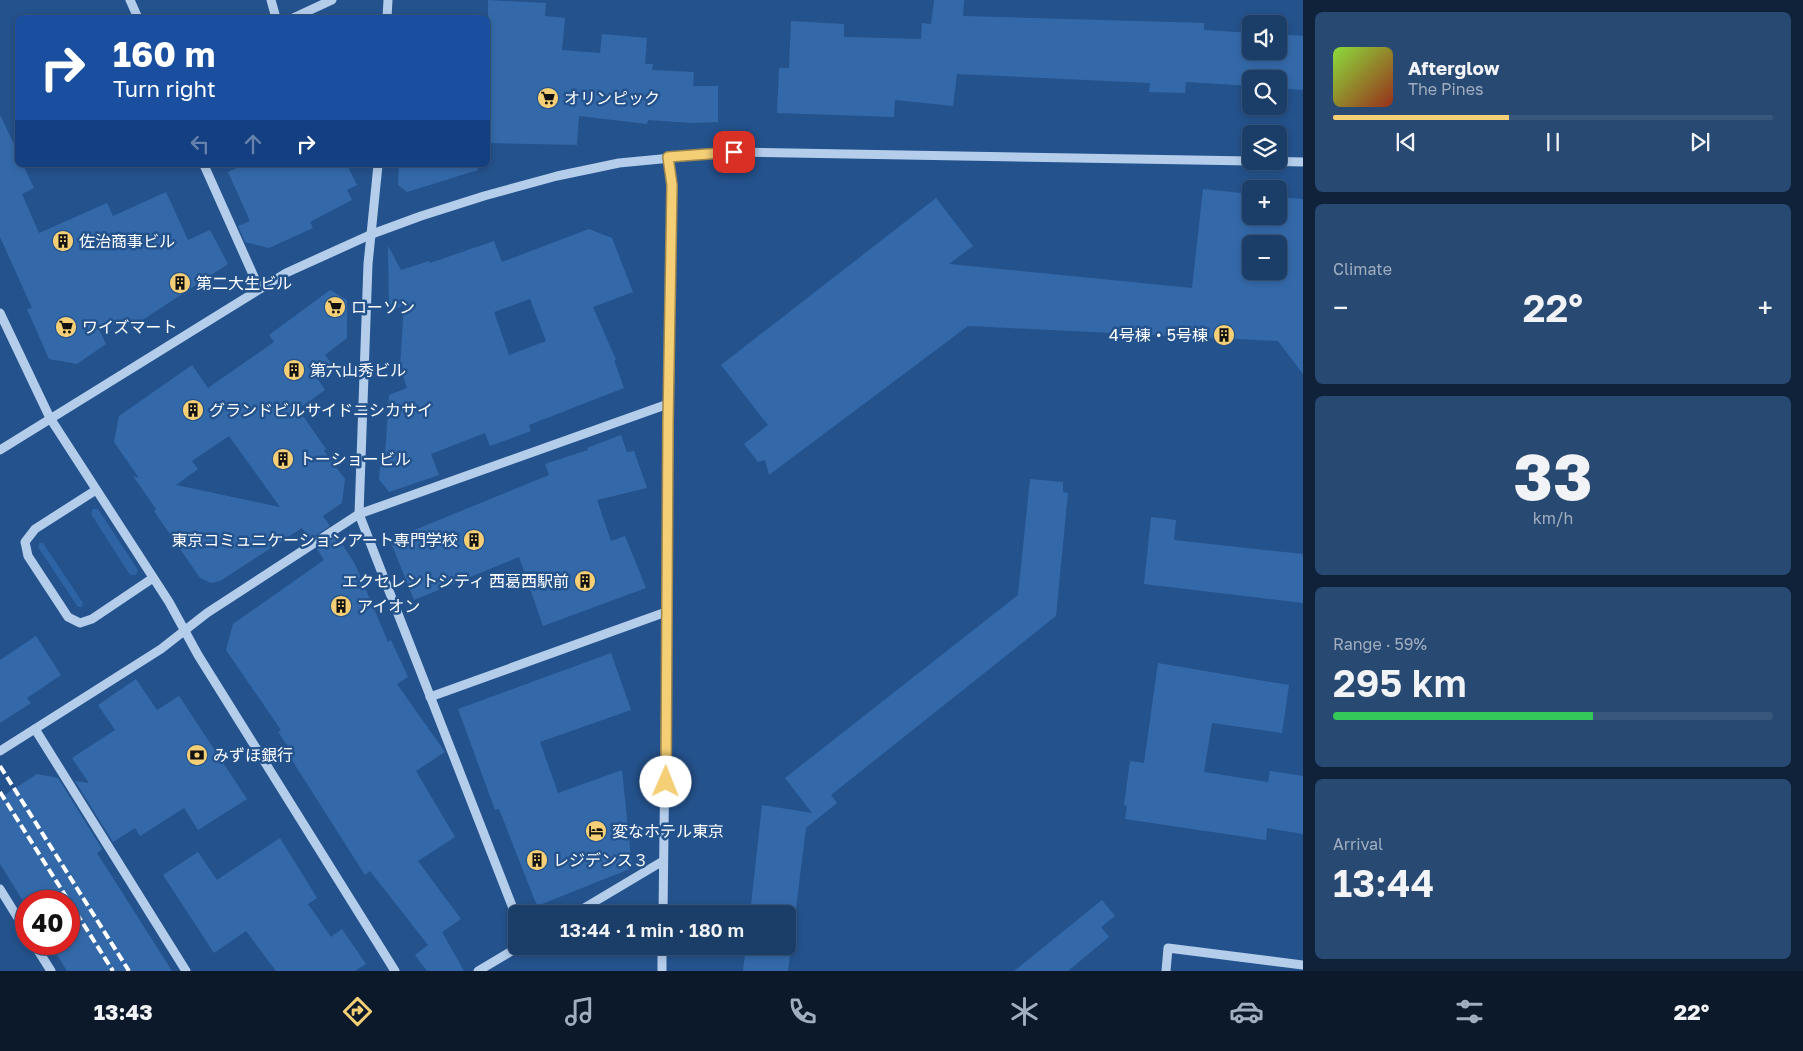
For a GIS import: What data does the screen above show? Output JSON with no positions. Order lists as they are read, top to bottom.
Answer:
{
  "places": {
    "supermarket": ["オリンピック", "ローソン", "ワイズマート"],
    "building": [
      "佐治商事ビル",
      "第二大生ビル",
      "4号棟・5号棟",
      "第六山秀ビル",
      "グランドビルサイドニシカサイ",
      "トーショービル",
      "東京コミュニケーションアート専門学校",
      "エクセレントシティ 西葛西駅前",
      "アイオン",
      "レジデンス３"
    ],
    "bank": ["みずほ銀行"],
    "hotel": ["変なホテル東京"]
  },
  "page": {
    "map_buttons": ["+", "−"],
    "turn": ["160 m", "Turn right"],
    "song": ["Afterglow", "The Pines"],
    "tile": [
      "Climate",
      ["33", "km/h"],
      ["Range · 59%", "295 km"],
      ["Arrival", "13:44"]
    ],
    "heat": ["−", "22°", "+"],
    "limit": "40",
    "trip": "13:44 · 1 min · 180 m",
    "tabs": ["13:43", "22°"]
  }
}
